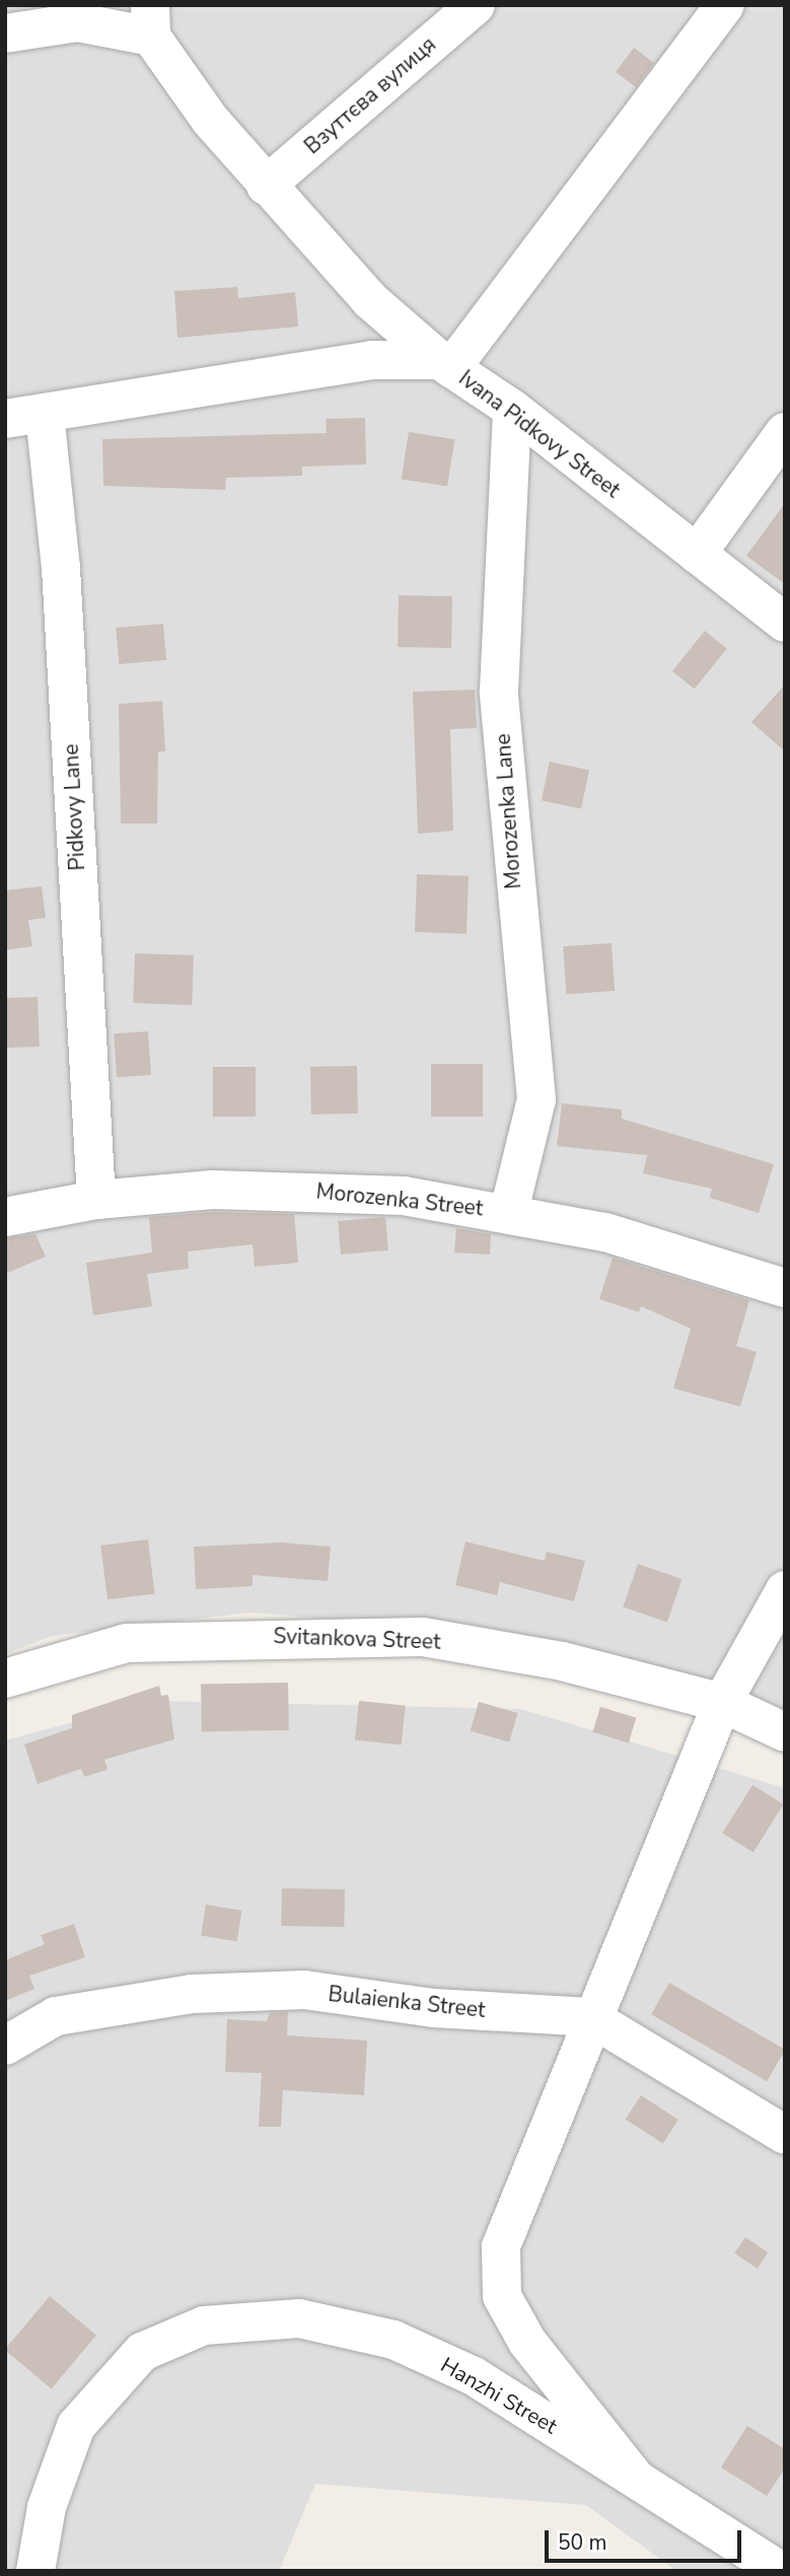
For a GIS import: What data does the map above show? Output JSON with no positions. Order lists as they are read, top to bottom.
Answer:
{
  "streets": {
    "street": [
      "Взуттєва вулиця",
      "Ivana Pidkovy Street",
      "Pidkovy Lane",
      "Morozenka Lane",
      "Morozenka Street",
      "Svitankova Street",
      "Bulaienka Street",
      "Hanzhi Street"
    ]
  },
  "crossings": [
    ["Ivana Pidkovy Street", "Pidkovy Lane"],
    ["Ivana Pidkovy Street", "Morozenka Lane"],
    ["Pidkovy Lane", "Morozenka Street"],
    ["Morozenka Lane", "Morozenka Street"]
  ],
  "scale_bar": "50 m"
}
